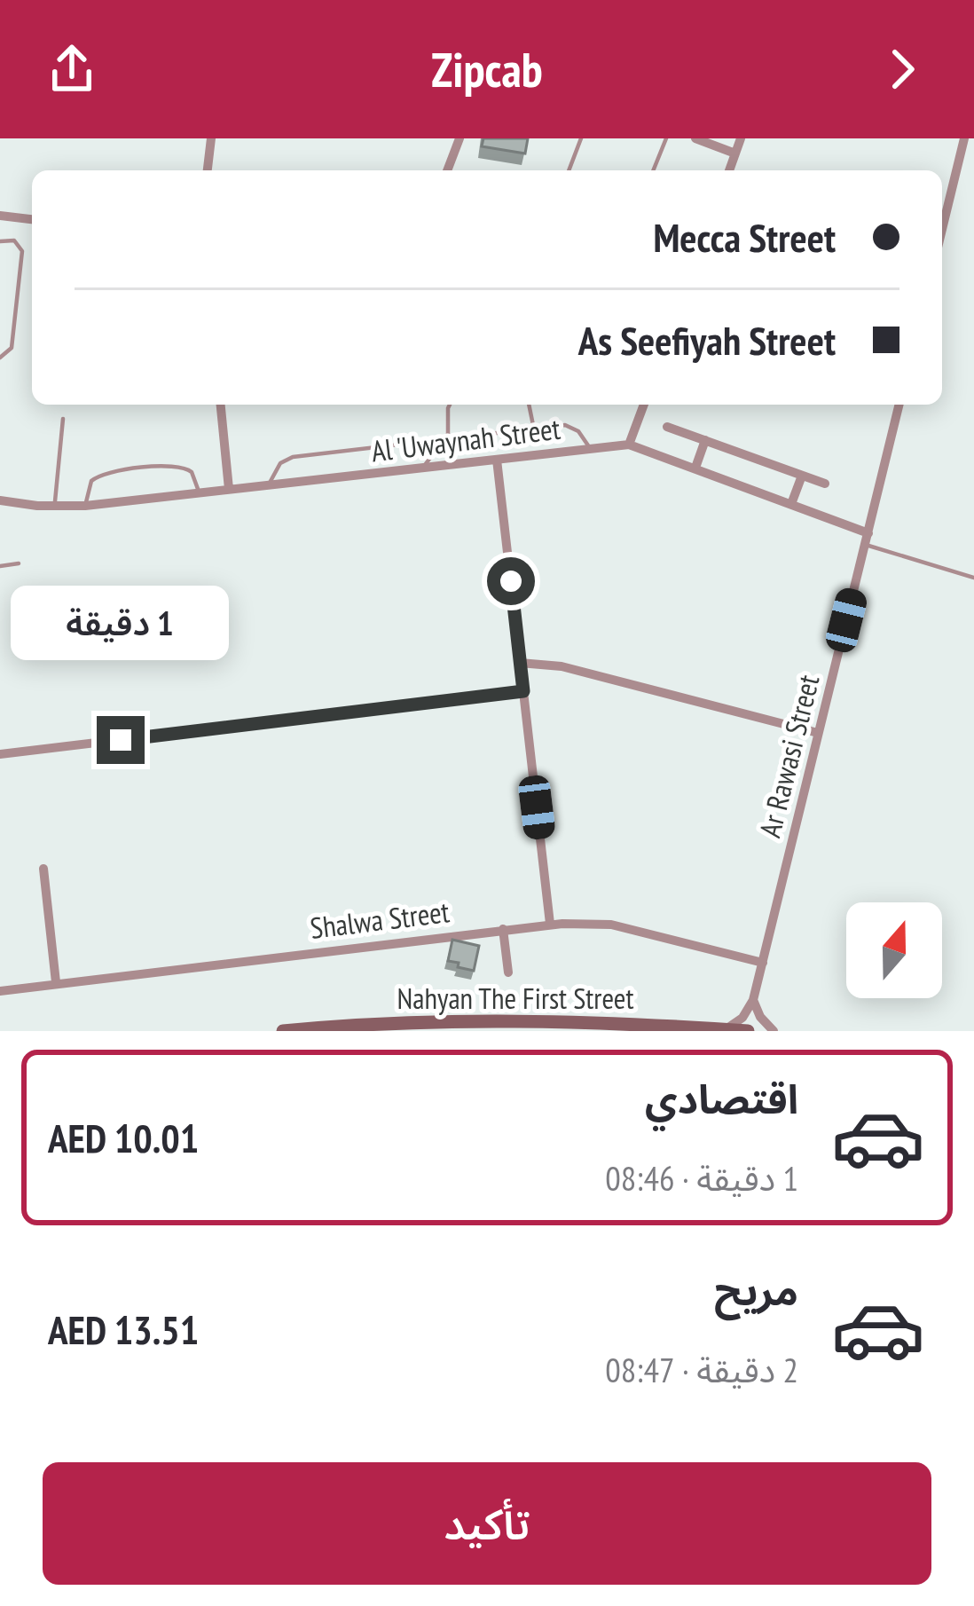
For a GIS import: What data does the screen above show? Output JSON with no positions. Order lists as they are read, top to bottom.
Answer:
{
  "streets": {
    "main road": ["Nahyan The First Street"],
    "street": ["Al 'Uwaynah Street", "Ar Rawasi Street", "Shalwa Street"]
  },
  "crossings": [
    ["Al 'Uwaynah Street", "Ar Rawasi Street"],
    ["Ar Rawasi Street", "Shalwa Street"],
    ["Ar Rawasi Street", "Nahyan The First Street"]
  ],
  "north": "top",
  "page": {
    "header": "Zipcab",
    "banner": ["Mecca Street", "As Seefiyah Street"],
    "bubble": "1 دقيقة",
    "list": [
      {
        "name": "اقتصادي",
        "note": "1 دقيقة · 08:46",
        "value": "AED 10.01"
      },
      {
        "name": "مريح",
        "note": "2 دقيقة · 08:47",
        "value": "AED 13.51"
      }
    ],
    "buttons": "تأكيد"
  }
}
